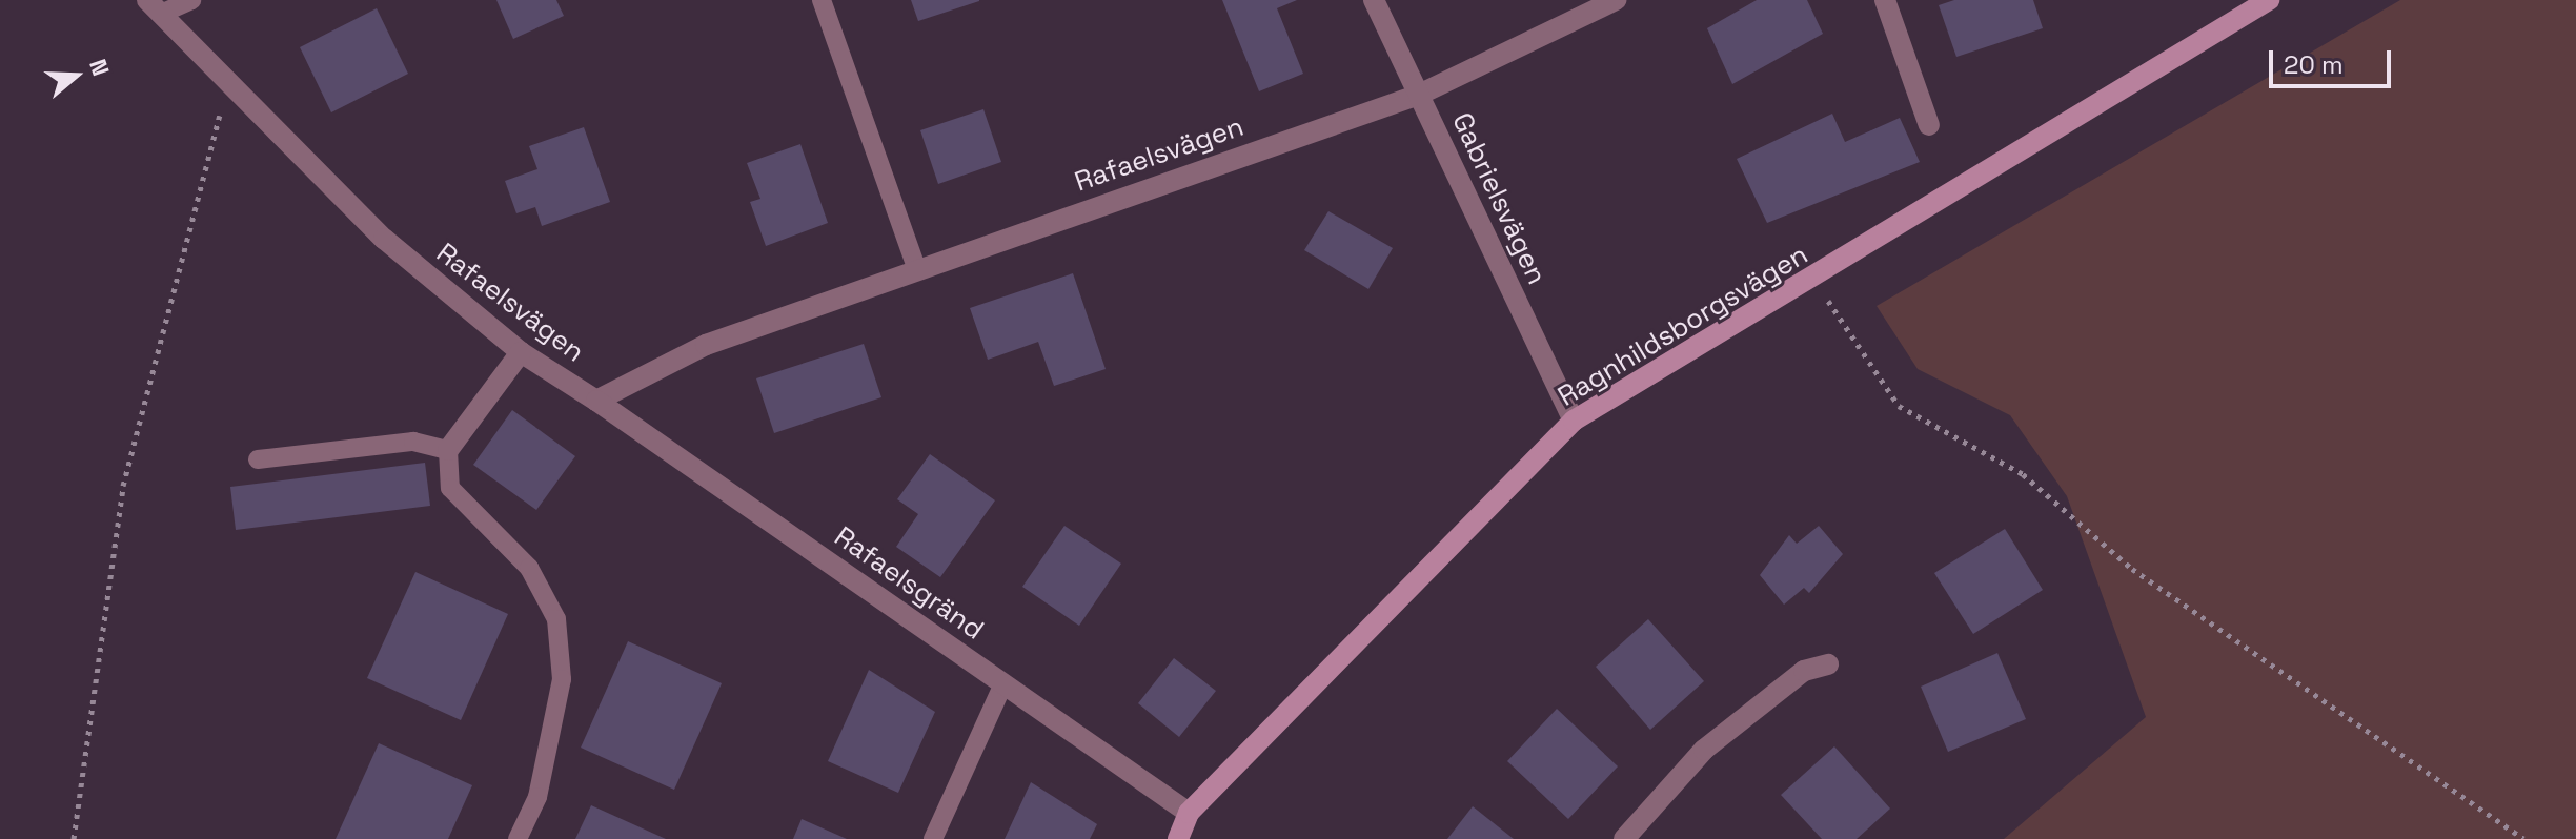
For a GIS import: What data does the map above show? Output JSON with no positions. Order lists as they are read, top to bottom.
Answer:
{
  "streets": {
    "street": [
      "Rafaelsvägen",
      "Gabrielsvägen",
      "Ragnhildsborgsvägen",
      "Rafaelsgränd"
    ]
  },
  "crossings": [
    ["Rafaelsvägen", "Gabrielsvägen"],
    ["Rafaelsvägen", "Rafaelsgränd"],
    ["Gabrielsvägen", "Ragnhildsborgsvägen"],
    ["Ragnhildsborgsvägen", "Rafaelsgränd"]
  ],
  "scale_bar": "20 m",
  "north": "right"
}
